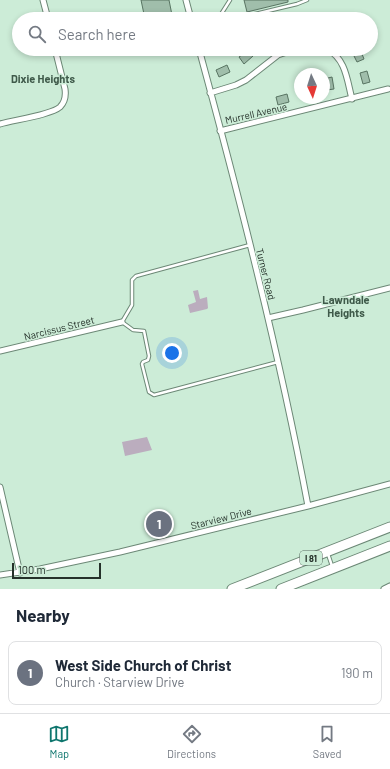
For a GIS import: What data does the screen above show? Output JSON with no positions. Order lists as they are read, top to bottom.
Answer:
{
  "streets": {
    "highway": ["I 81"],
    "street": [
      "Murrell Avenue",
      "Turner Road",
      "Narcissus Street",
      "Starview Drive"
    ]
  },
  "crossings": [
    ["Murrell Avenue", "Turner Road"],
    ["Turner Road", "Starview Drive"]
  ],
  "districts": ["Dixie Heights", "Lawndale Heights"],
  "scale_bar": "100 m",
  "north": "bottom",
  "page": {
    "search": "Search here",
    "pins": "1",
    "scale": "100 m",
    "heading": "Nearby",
    "list": [
      {
        "mark": "1",
        "name": "West Side Church of Christ",
        "note": "Church · Starview Drive",
        "value": "190 m"
      }
    ],
    "nav": ["Map", "Directions", "Saved"]
  }
}
